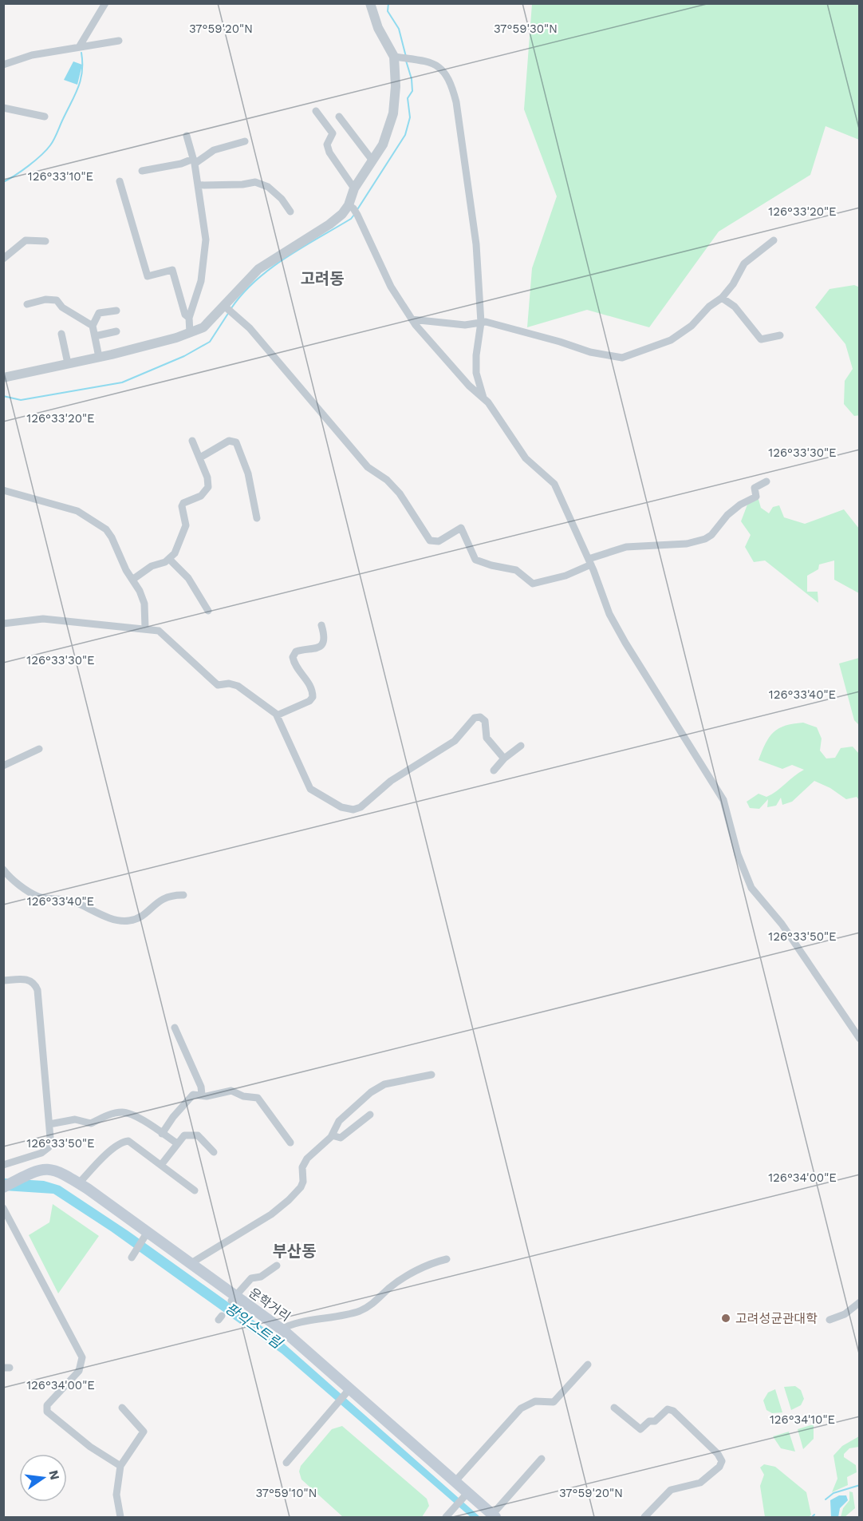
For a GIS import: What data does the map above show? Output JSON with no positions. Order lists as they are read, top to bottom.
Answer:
{
  "streets": {
    "main road": ["운학거리"]
  },
  "districts": ["고려동", "부산동"],
  "water": ["팡익스트림"],
  "places": ["고려성균관대학"],
  "north": "right",
  "coordinates": [
    "37°59'20\"N",
    "37°59'30\"N",
    "126°33'10\"E",
    "126°33'20\"E",
    "126°33'30\"E",
    "126°33'40\"E",
    "126°33'50\"E",
    "126°34'00\"E",
    "126°34'10\"E",
    "37°59'10\"N"
  ]
}
